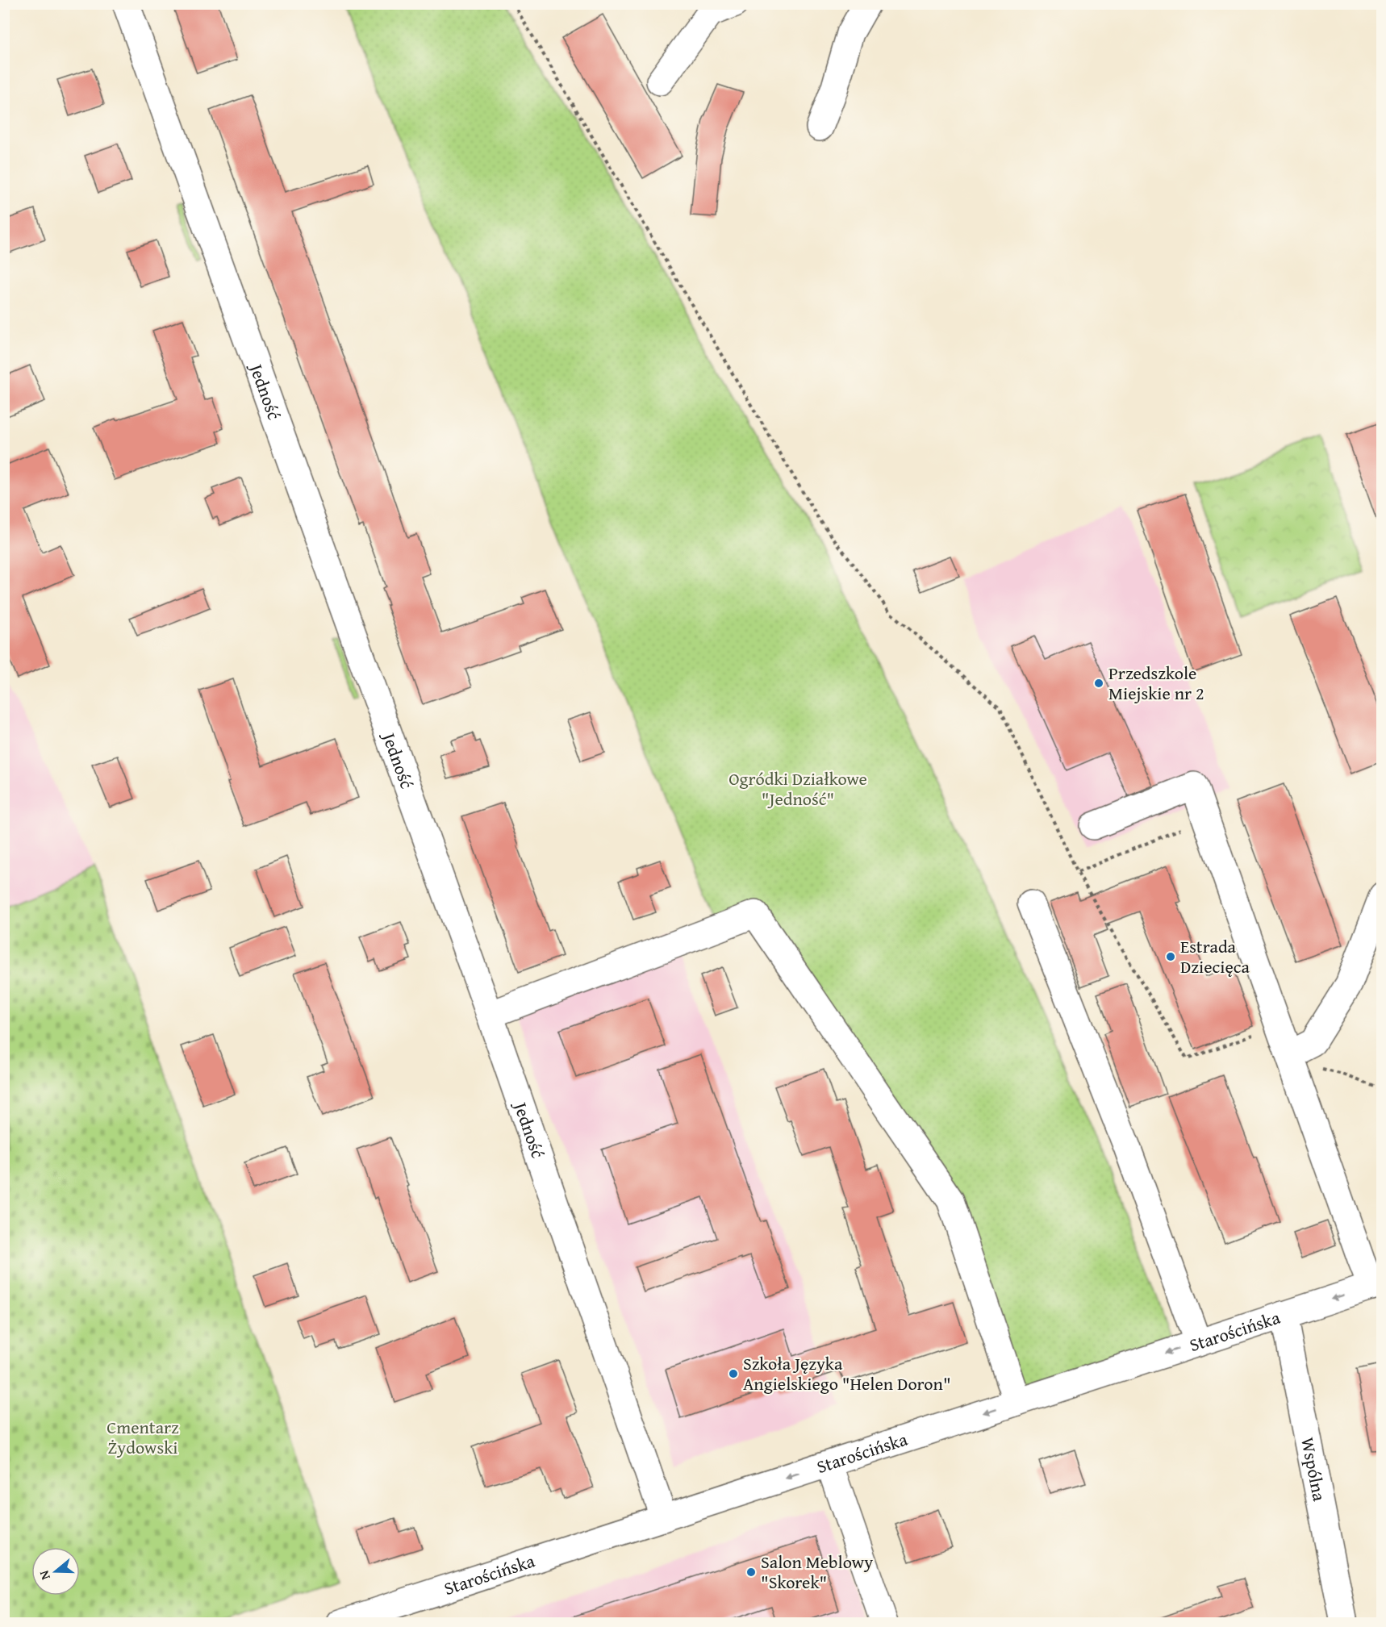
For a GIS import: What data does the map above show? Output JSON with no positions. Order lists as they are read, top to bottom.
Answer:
{
  "streets": {
    "street": ["Jedność", "Starościńska", "Wspólna"]
  },
  "crossings": [
    ["Jedność", "Starościńska"],
    ["Starościńska", "Wspólna"]
  ],
  "one_way": ["Starościńska"],
  "parks": ["Ogródki Działkowe \"Jedność\"", "Cmentarz Żydowski"],
  "places": [
    "Przedszkole Miejskie nr 2",
    "Estrada Dziecięca",
    "Szkoła Języka Angielskiego \"Helen Doron\"",
    "Salon Meblowy \"Skorek\""
  ],
  "north": "left"
}
